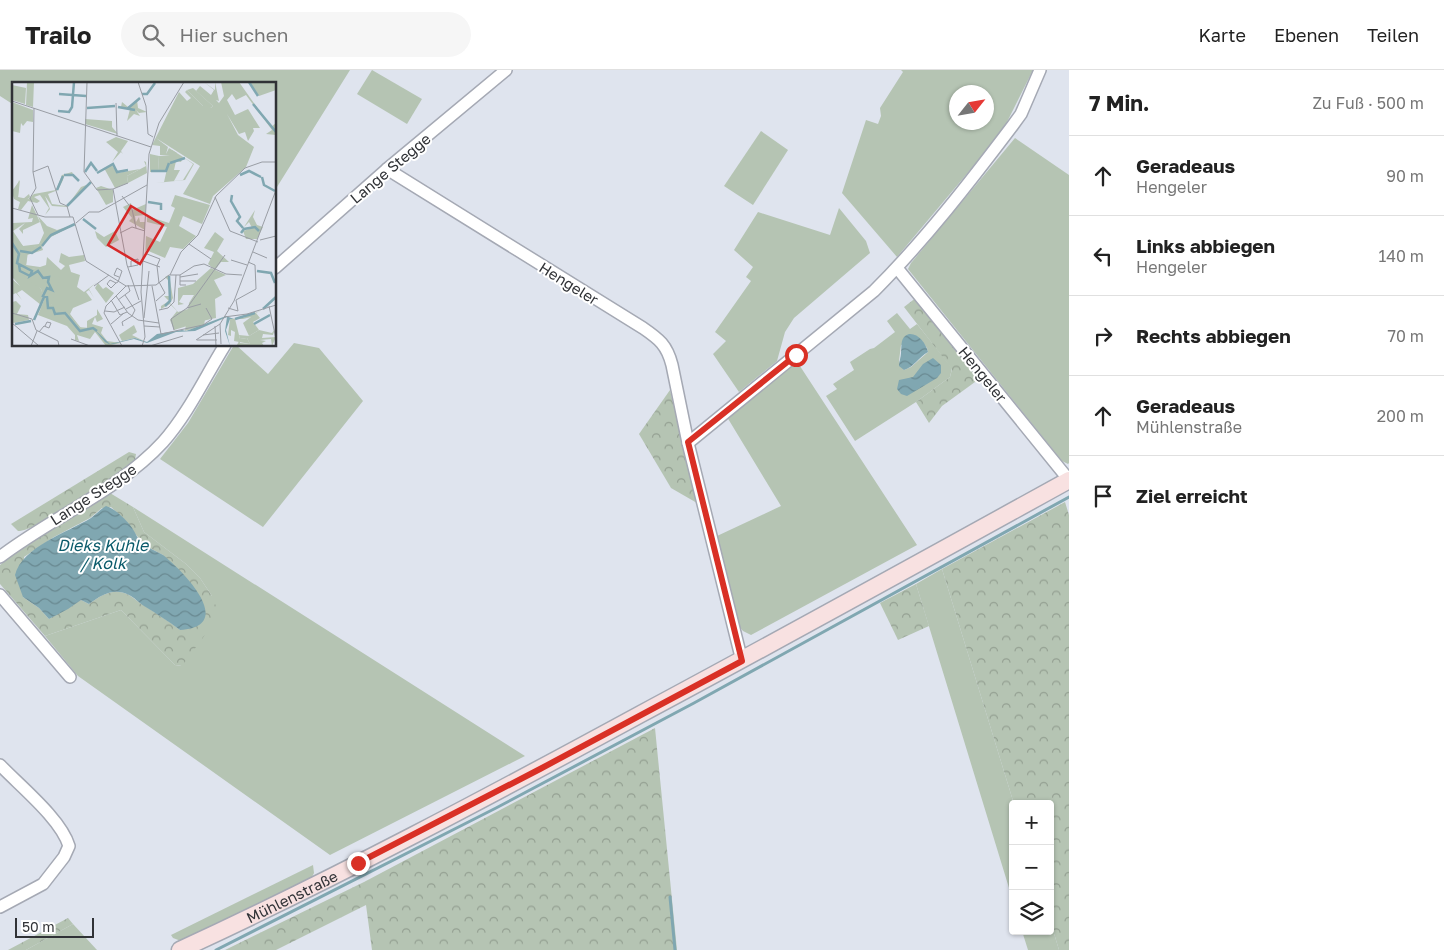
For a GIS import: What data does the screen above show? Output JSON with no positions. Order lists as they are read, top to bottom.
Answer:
{
  "streets": {
    "main road": ["Mühlenstraße"],
    "street": ["Lange Stegge", "Hengeler"]
  },
  "crossings": [
    ["Lange Stegge", "Hengeler"],
    ["Hengeler", "Mühlenstraße"]
  ],
  "water": ["Dieks Kuhle / Kolk"],
  "scale_bar": "50 m",
  "north": "top right",
  "page": {
    "header": "Trailo",
    "search": "Hier suchen",
    "nav": ["Karte", "Ebenen", "Teilen"],
    "heading": ["7 Min.", "Zu Fuß · 500 m"],
    "list": [
      ["Geradeaus", "Hengeler", "90 m"],
      ["Links abbiegen", "Hengeler", "140 m"],
      ["Rechts abbiegen", "70 m"],
      ["Geradeaus", "Mühlenstraße", "200 m"],
      "Ziel erreicht"
    ],
    "map_buttons": ["+", "−"],
    "scale": "50 m"
  }
}
